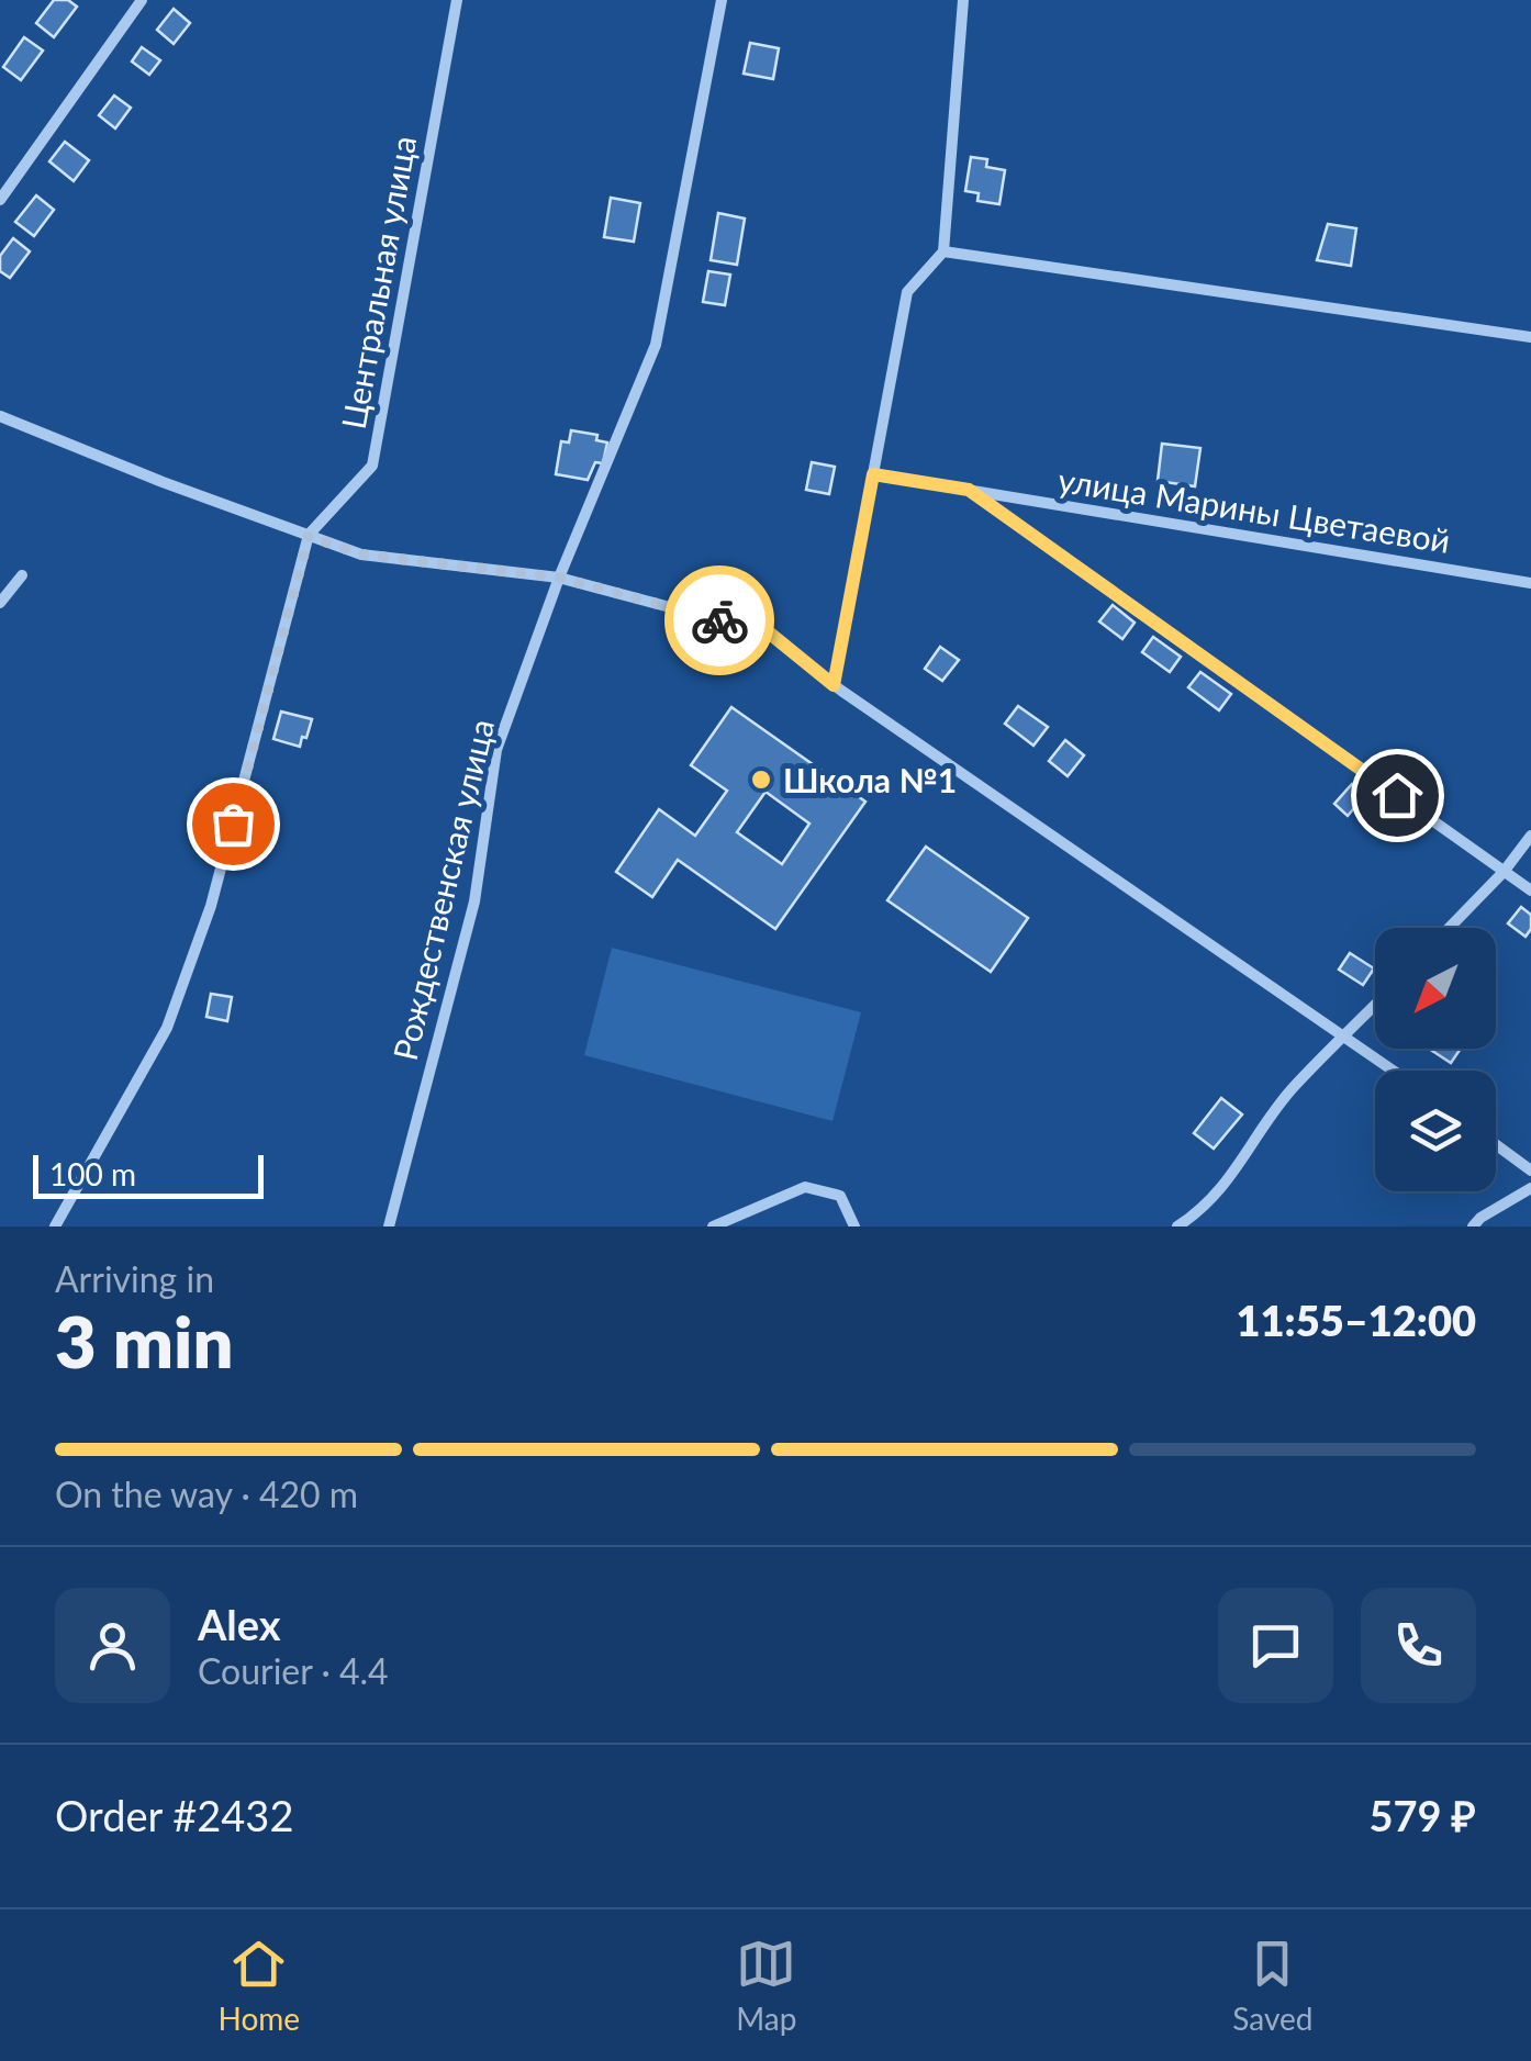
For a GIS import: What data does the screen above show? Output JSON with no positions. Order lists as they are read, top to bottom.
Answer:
{
  "streets": {
    "street": ["Центральная улица", "улица Марины Цветаевой", "Рождественская улица"]
  },
  "places": ["Школа №1"],
  "scale_bar": "100 m",
  "north": "bottom left",
  "page": {
    "scale": "100 m",
    "heading": ["3 min", "Arriving in", "11:55–12:00"],
    "panel": [
      "Alex",
      "Courier · 4.4",
      "Order #2432",
      "579 ₽"
    ],
    "bar": "On the way · 420 m",
    "tabs": ["Home", "Map", "Saved"]
  }
}
